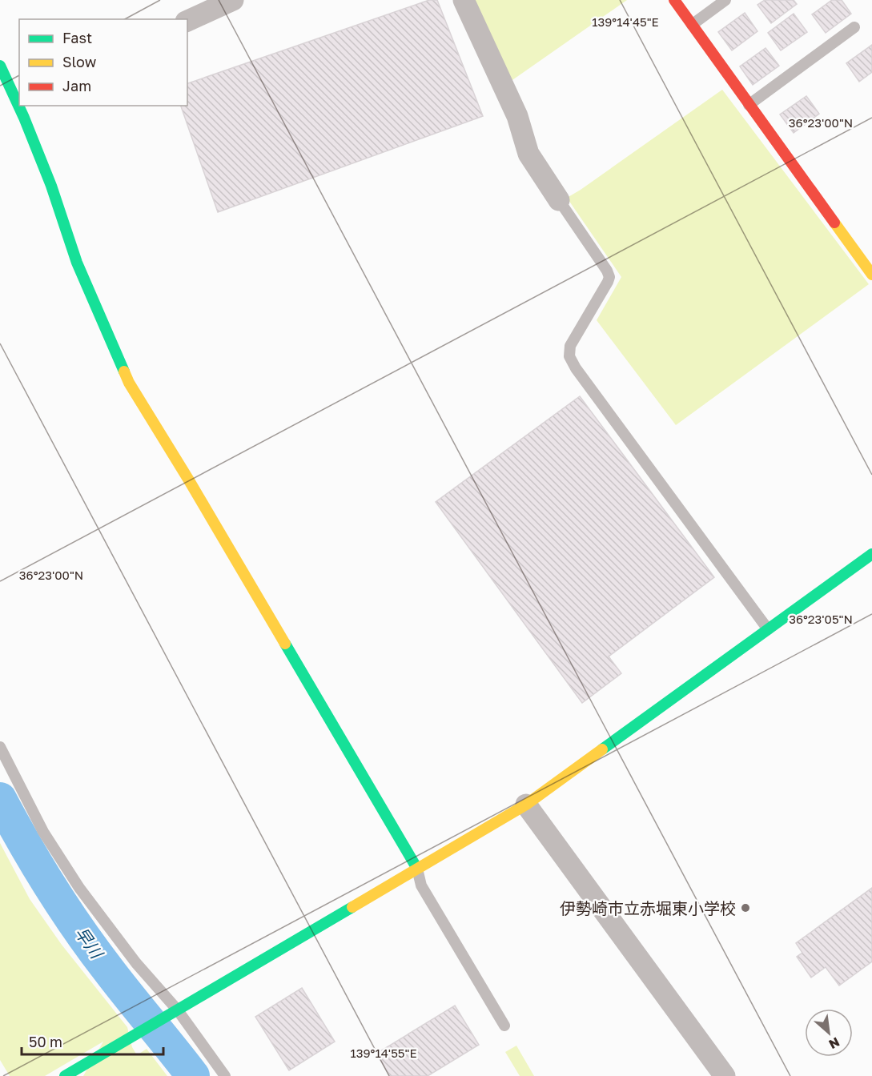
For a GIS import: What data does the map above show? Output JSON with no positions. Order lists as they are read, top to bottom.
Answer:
{
  "water": ["早川"],
  "places": ["伊勢崎市立赤堀東小学校"],
  "legend": ["Fast", "Slow", "Jam"],
  "scale_bar": "50 m",
  "north": "bottom right",
  "coordinates": [
    "139°14'45\"E",
    "36°23'00\"N",
    "36°23'05\"N",
    "139°14'55\"E"
  ]
}
